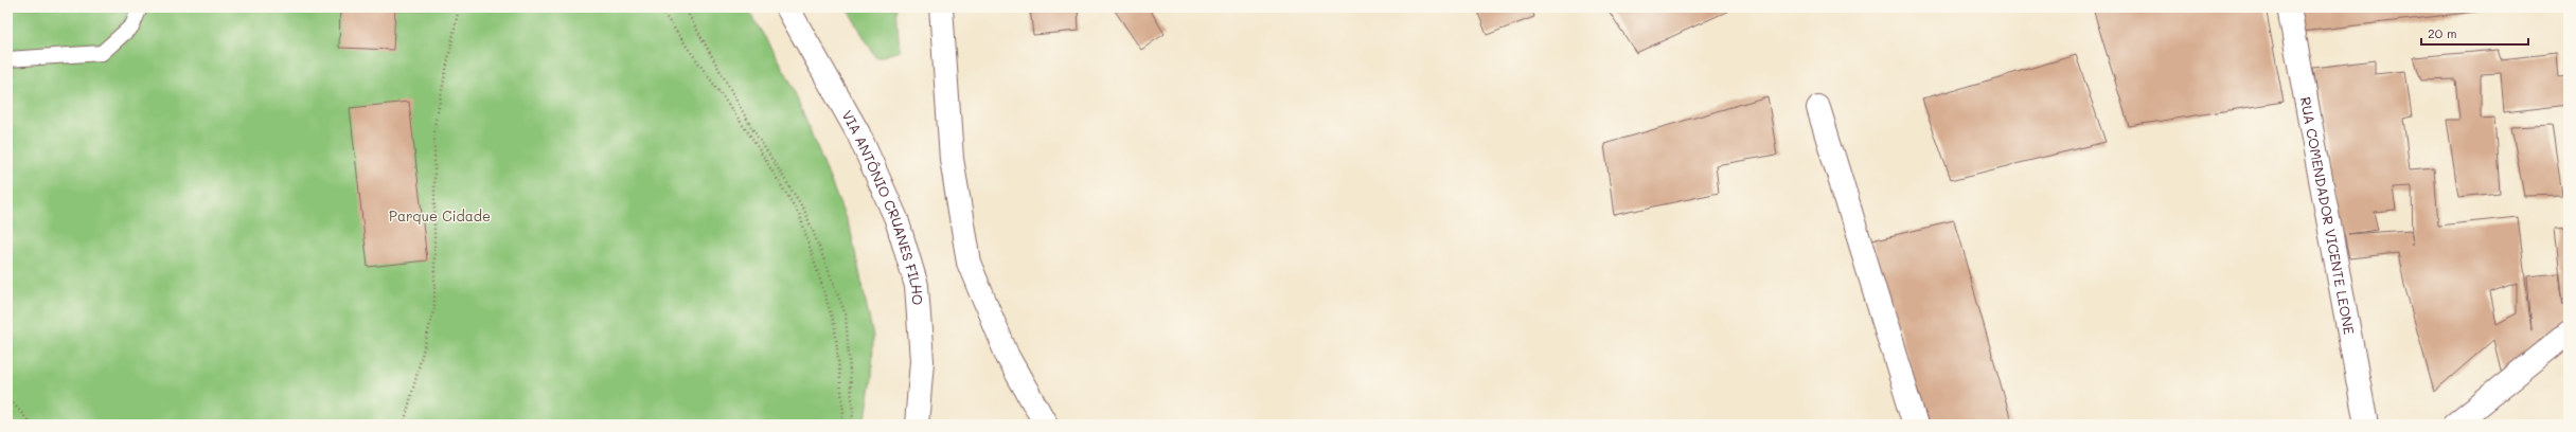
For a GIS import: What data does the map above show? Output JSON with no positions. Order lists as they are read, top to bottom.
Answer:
{
  "streets": {
    "street": ["VIA ANTÔNIO CRUANES FILHO", "RUA COMENDADOR VICENTE LEONE"]
  },
  "parks": ["Parque Cidade"],
  "scale_bar": "20 m"
}
